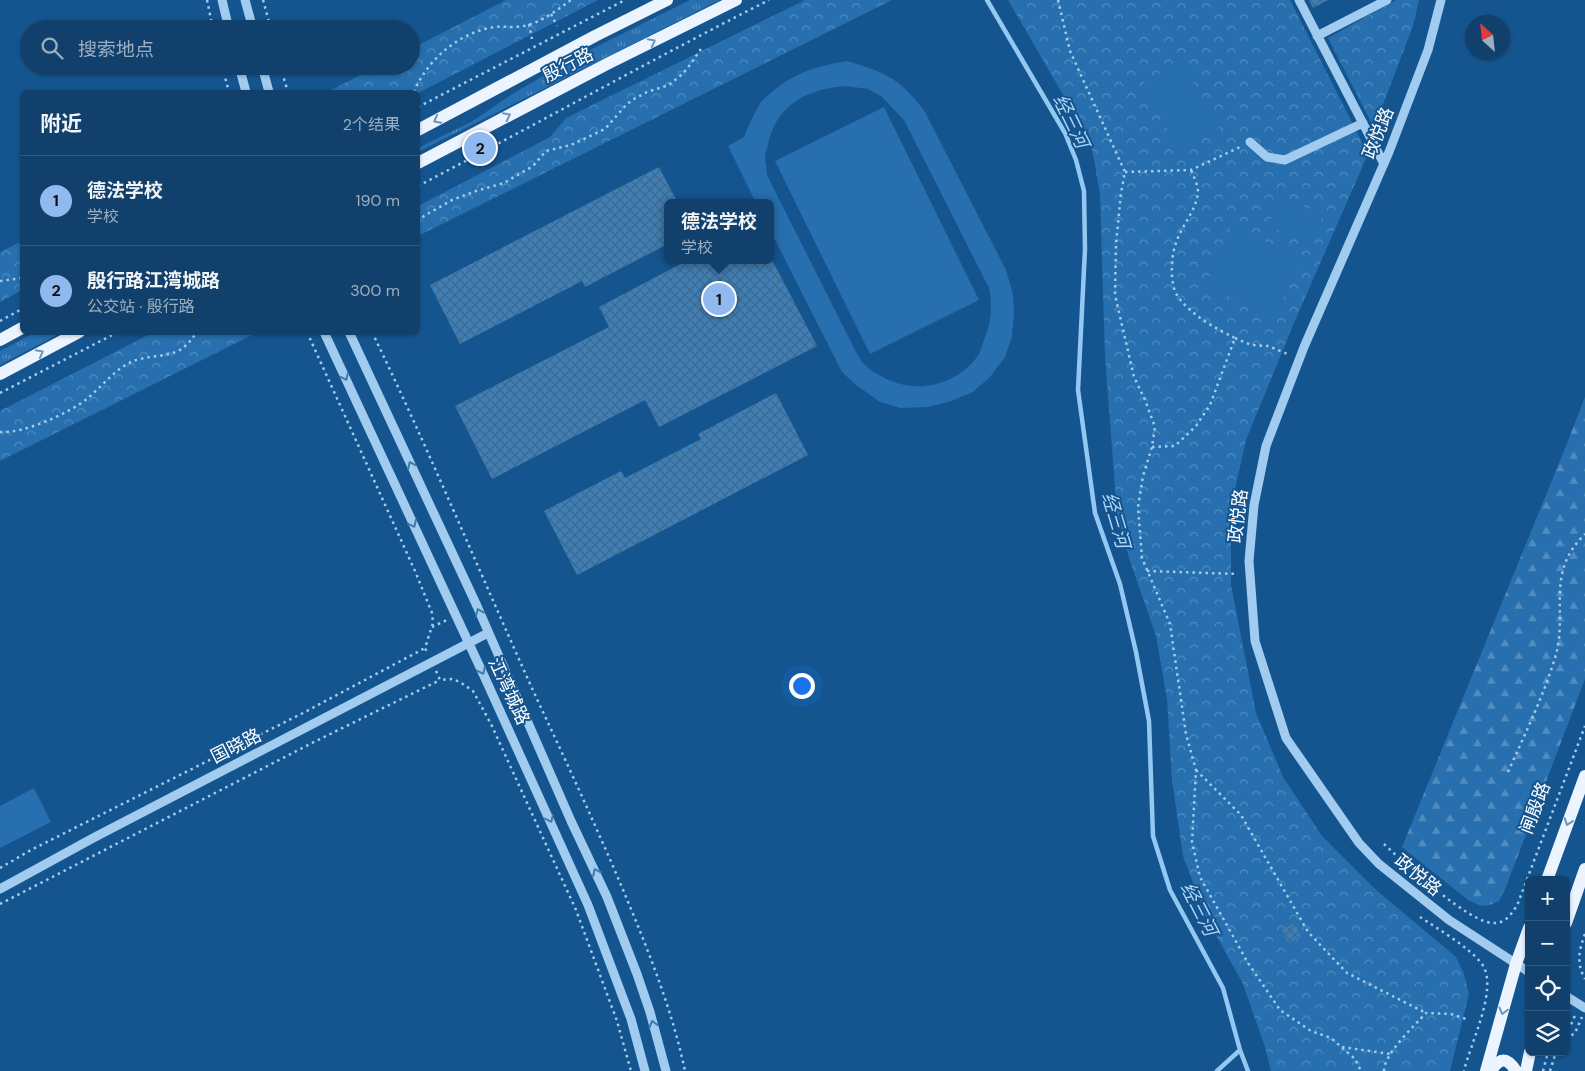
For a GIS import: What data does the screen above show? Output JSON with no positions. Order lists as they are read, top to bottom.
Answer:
{
  "streets": {
    "main road": ["殷行路", "闸殷路"],
    "street": ["政悦路", "江湾城路", "国晓路"]
  },
  "crossings": [
    ["江湾城路", "国晓路"]
  ],
  "water": ["经三河"],
  "north": "top left",
  "page": {
    "search": "搜索地点",
    "heading": ["附近", "2个结果"],
    "pins": ["2", "1"],
    "list": [
      {
        "mark": "1",
        "name": "德法学校",
        "note": "学校",
        "value": "190 m"
      },
      {
        "mark": "2",
        "name": "殷行路江湾城路",
        "note": "公交站 · 殷行路",
        "value": "300 m"
      }
    ],
    "popup": ["德法学校", "学校"],
    "map_buttons": ["+", "−"]
  }
}
